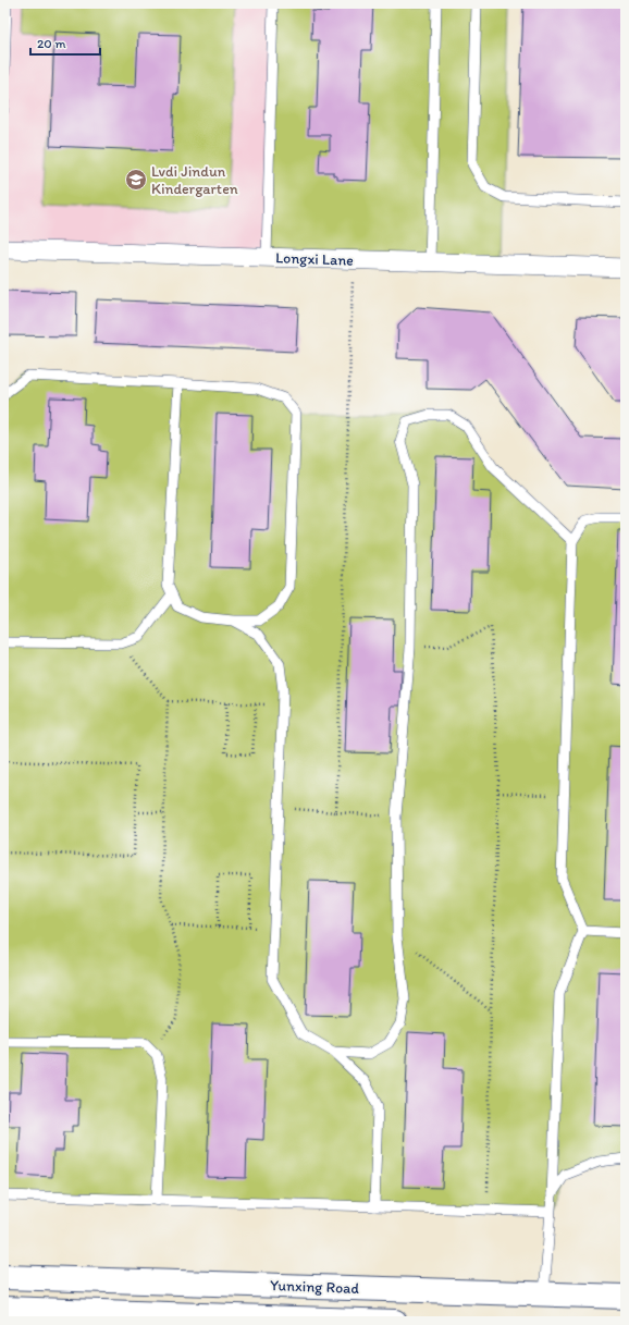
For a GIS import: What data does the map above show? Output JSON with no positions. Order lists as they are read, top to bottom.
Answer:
{
  "streets": {
    "street": ["Longxi Lane", "Yunxing Road"]
  },
  "places": {
    "school or university": ["Lvdi Jindun Kindergarten"]
  },
  "scale_bar": "20 m"
}
